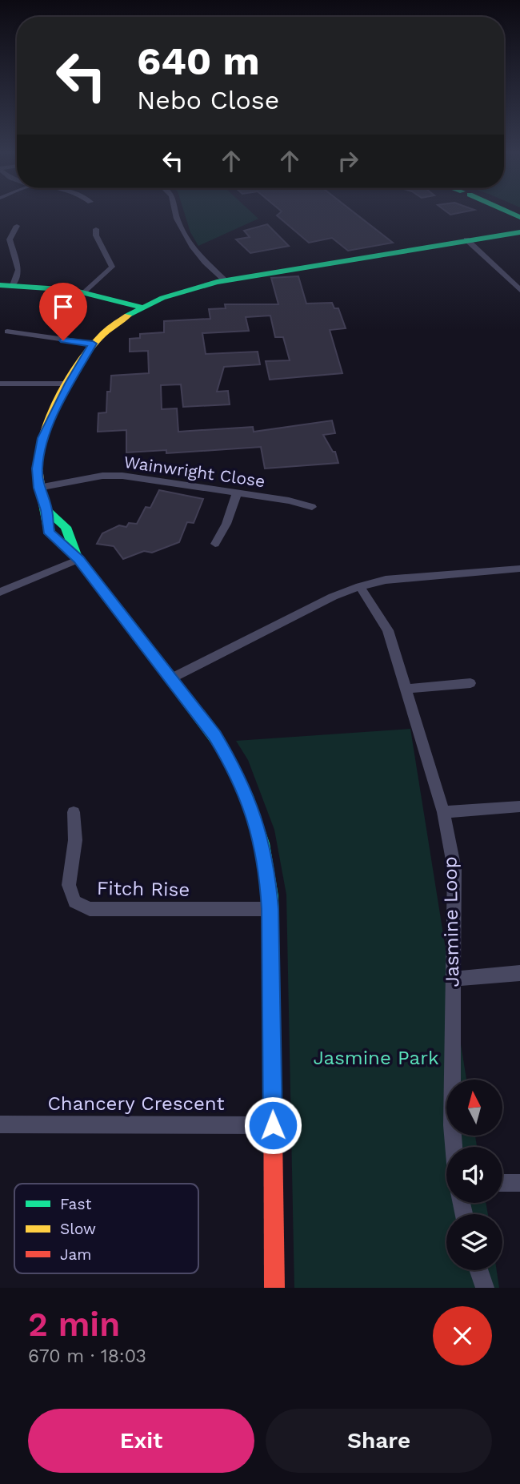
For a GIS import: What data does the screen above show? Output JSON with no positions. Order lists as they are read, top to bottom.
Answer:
{
  "streets": {
    "street": [
      "Wainwright Close",
      "Fitch Rise",
      "Jasmine Loop",
      "Chancery Crescent"
    ]
  },
  "parks": ["Jasmine Park"],
  "legend": ["Fast", "Slow", "Jam"],
  "north": "top",
  "page": {
    "turn": ["640 m", "Nebo Close"],
    "heading": ["2 min", "670 m · 18:03"],
    "buttons": ["Exit", "Share"]
  }
}
